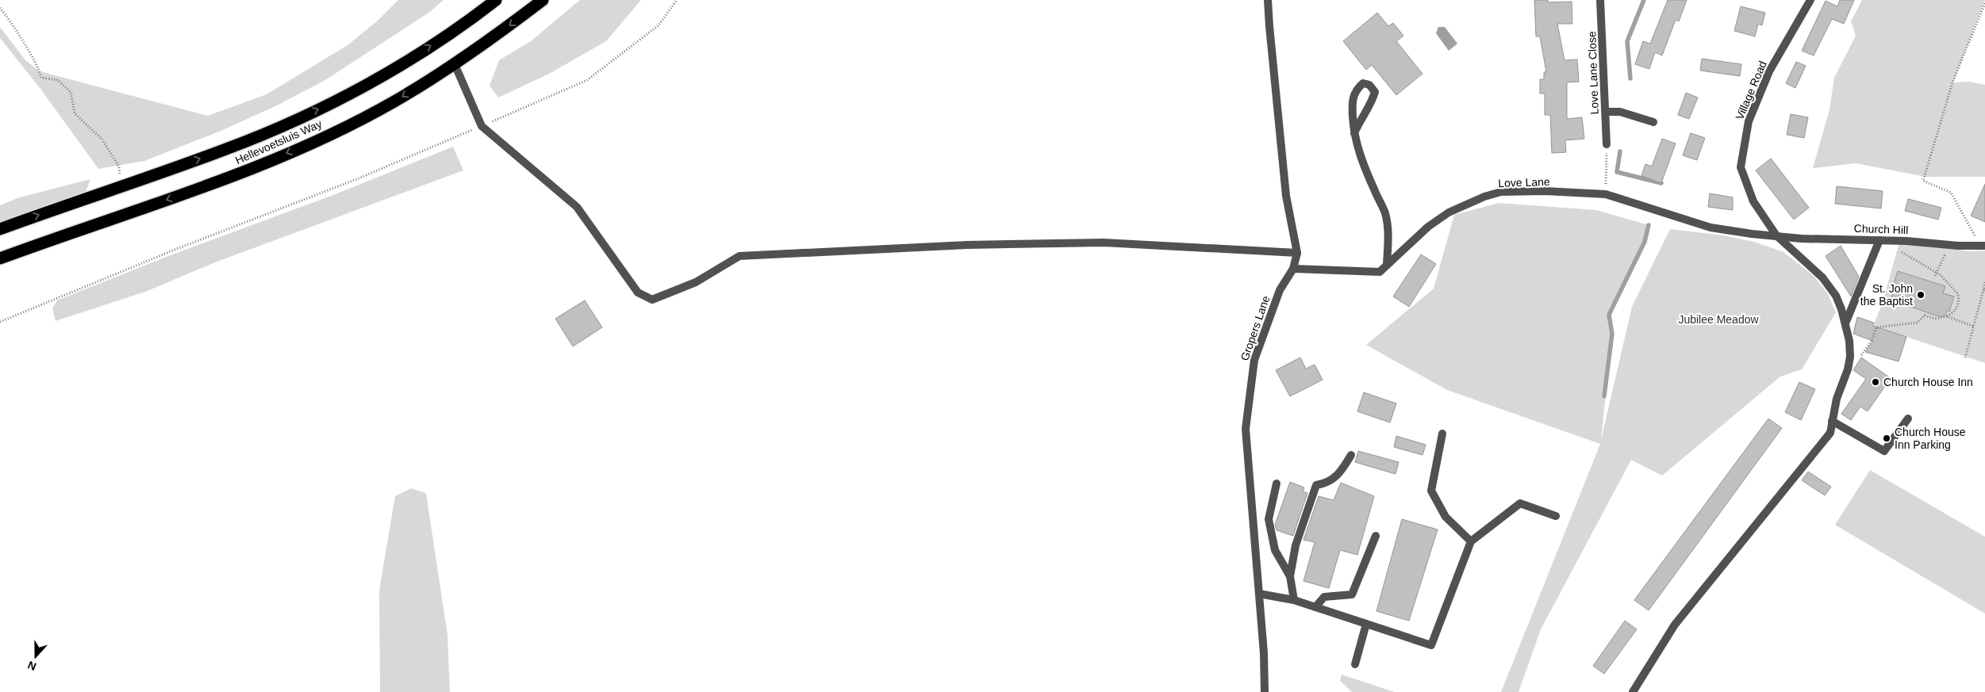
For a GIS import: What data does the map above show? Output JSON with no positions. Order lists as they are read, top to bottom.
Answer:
{
  "streets": {
    "highway": ["Hellevoetsluis Way"],
    "street": [
      "Love Lane Close",
      "Village Road",
      "Love Lane",
      "Church Hill",
      "Gropers Lane"
    ]
  },
  "crossings": [
    ["Village Road", "Love Lane"],
    ["Village Road", "Church Hill"],
    ["Love Lane", "Church Hill"],
    ["Love Lane", "Gropers Lane"]
  ],
  "parks": ["Jubilee Meadow"],
  "places": ["St. John the Baptist", "Church House Inn", "Church House Inn Parking"],
  "north": "bottom"
}
